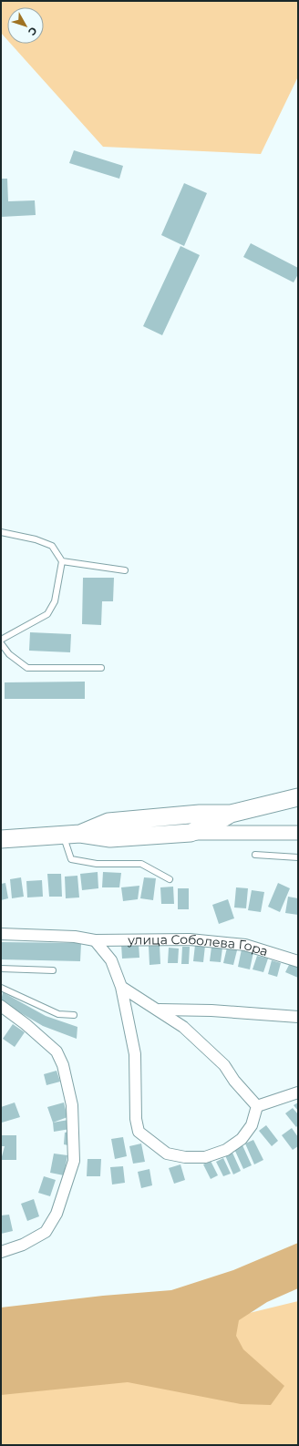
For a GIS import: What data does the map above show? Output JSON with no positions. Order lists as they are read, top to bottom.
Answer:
{
  "streets": {
    "street": ["улица Соболева Гора"]
  },
  "north": "bottom right"
}
